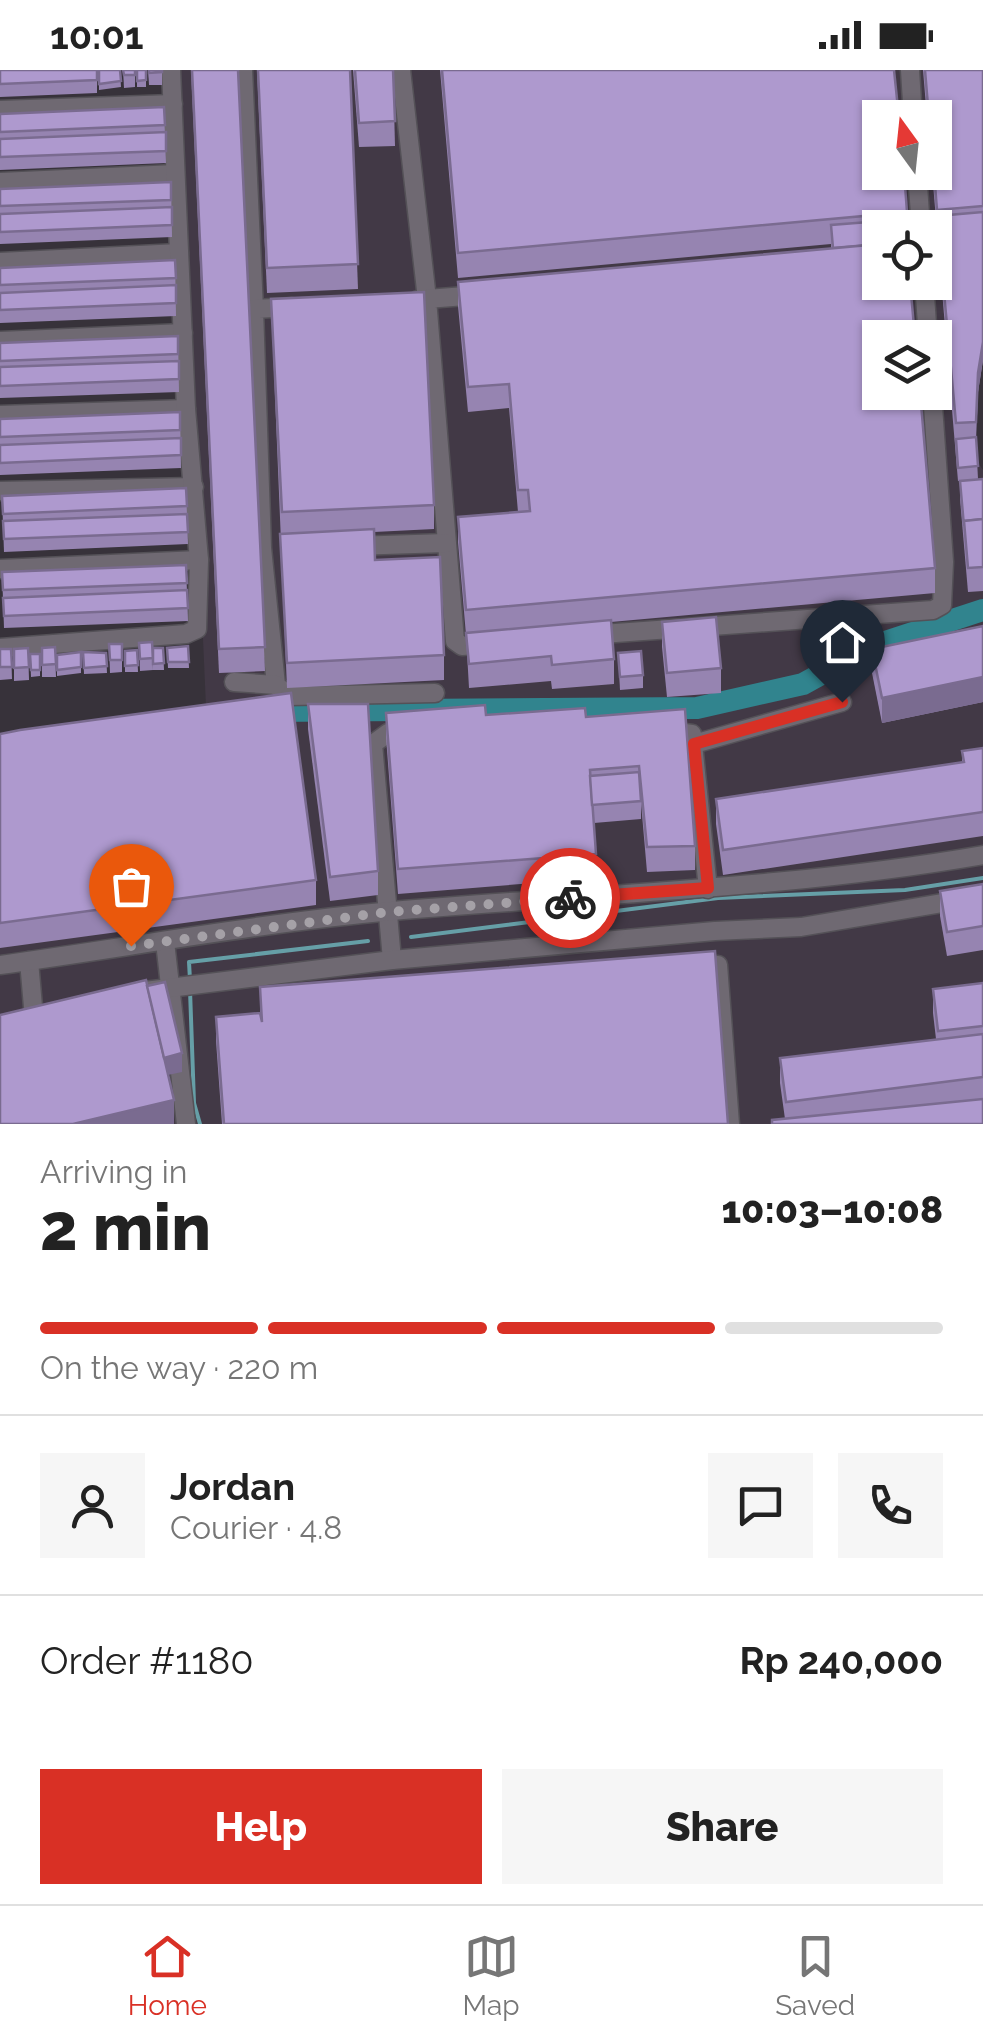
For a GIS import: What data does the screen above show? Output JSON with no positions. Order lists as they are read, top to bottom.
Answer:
{
  "north": "top",
  "page": {
    "status": "10:01",
    "heading": ["2 min", "Arriving in", "10:03–10:08"],
    "panel": [
      "Jordan",
      "Courier · 4.8",
      "Order #1180",
      "Rp 240,000"
    ],
    "bar": "On the way · 220 m",
    "buttons": ["Help", "Share"],
    "tabs": ["Home", "Map", "Saved"]
  }
}
